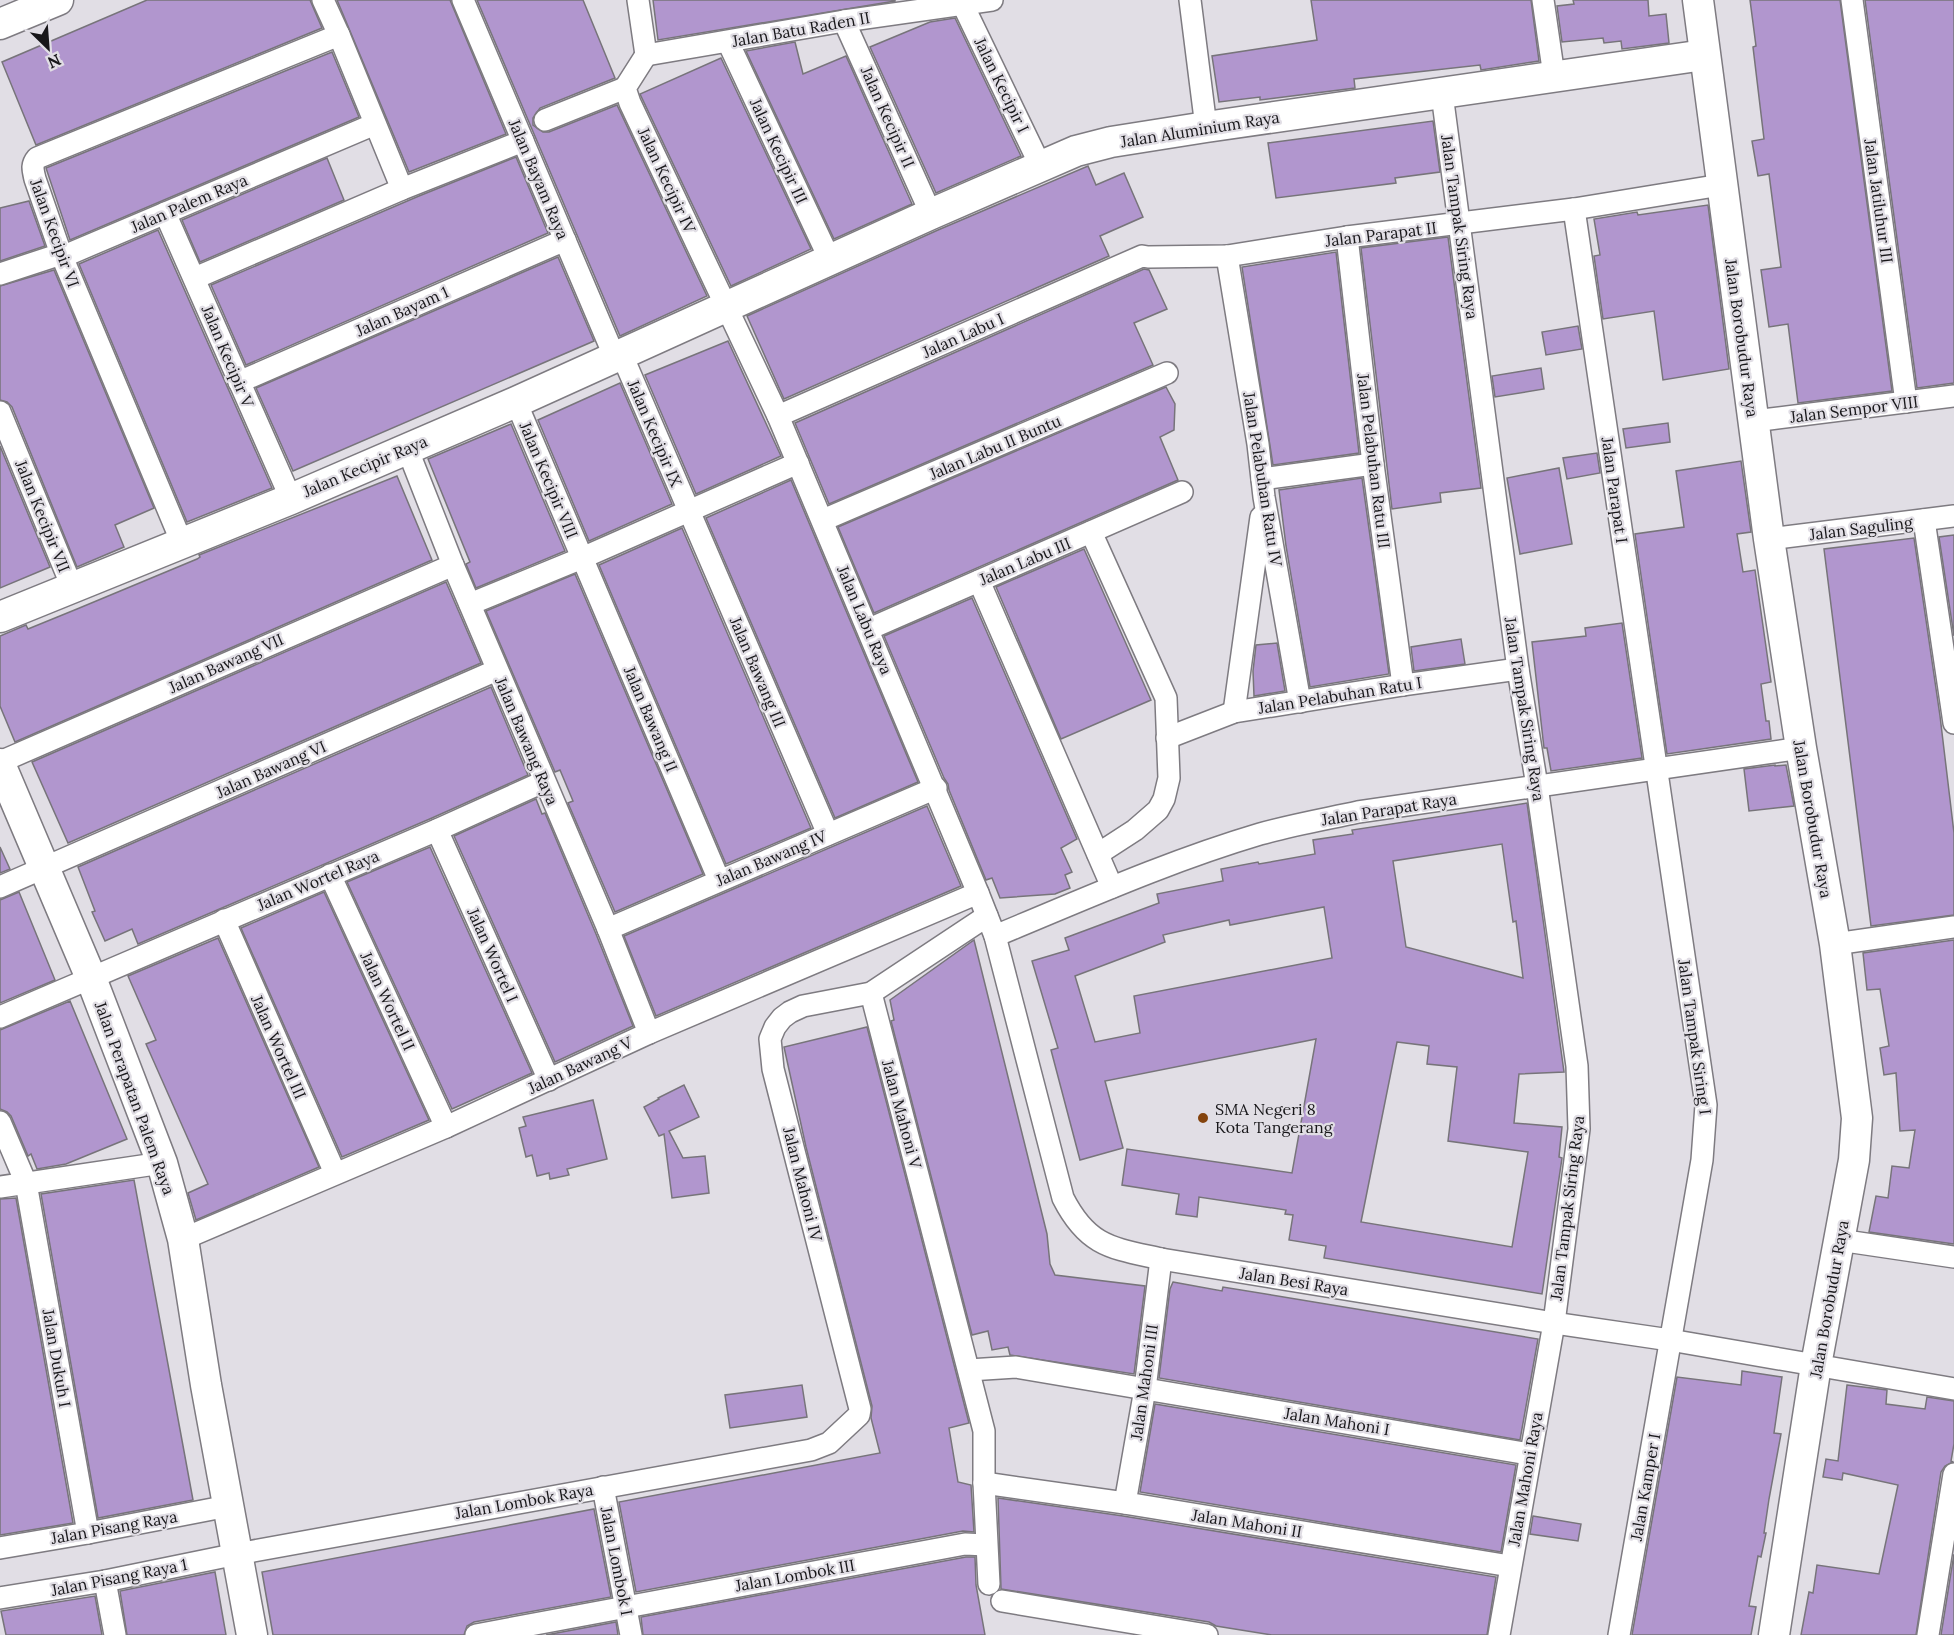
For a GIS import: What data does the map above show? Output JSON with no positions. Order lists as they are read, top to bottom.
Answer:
{
  "streets": {
    "street": [
      "Jalan Batu Raden II",
      "Jalan Kecipir I",
      "Jalan Kecipir II",
      "Jalan Aluminium Raya",
      "Jalan Kecipir III",
      "Jalan Bayam Raya",
      "Jalan Kecipir IV",
      "Jalan Jatiluhur III",
      "Jalan Palem Raya",
      "Jalan Tampak Siring Raya",
      "Jalan Kecipir VI",
      "Jalan Parapat II",
      "Jalan Bayam 1",
      "Jalan Labu I",
      "Jalan Borobudur Raya",
      "Jalan Kecipir V",
      "Jalan Sempor VIII",
      "Jalan Kecipir IX",
      "Jalan Labu II Buntu",
      "Jalan Pelabuhan Ratu III",
      "Jalan Kecipir Raya",
      "Jalan Pelabuhan Ratu IV",
      "Jalan Kecipir VIII",
      "Jalan Parapat I",
      "Jalan Kecipir VII",
      "Jalan Saguling",
      "Jalan Labu III",
      "Jalan Labu Raya",
      "Jalan Bawang VII",
      "Jalan Bawang III",
      "Jalan Pelabuhan Ratu I",
      "Jalan Bawang II",
      "Jalan Bawang Raya",
      "Jalan Bawang VI",
      "Jalan Parapat Raya",
      "Jalan Bawang IV",
      "Jalan Wortel Raya",
      "Jalan Wortel I",
      "Jalan Wortel II",
      "Jalan Tampak Siring I",
      "Jalan Wortel III",
      "Jalan Bawang V",
      "Jalan Perapatan Palem Raya",
      "Jalan Mahoni V",
      "Jalan Mahoni IV",
      "Jalan Besi Raya",
      "Jalan Dukuh I",
      "Jalan Mahoni III",
      "Jalan Mahoni I",
      "Jalan Mahoni Raya",
      "Jalan Kamper I",
      "Jalan Lombok Raya",
      "Jalan Mahoni II",
      "Jalan Pisang Raya",
      "Jalan Lombok I",
      "Jalan Lombok III",
      "Jalan Pisang Raya 1"
    ]
  },
  "crossings": [
    ["Jalan Batu Raden II", "Jalan Kecipir I"],
    ["Jalan Batu Raden II", "Jalan Kecipir II"],
    ["Jalan Batu Raden II", "Jalan Kecipir III"],
    ["Jalan Kecipir I", "Jalan Aluminium Raya"],
    ["Jalan Kecipir II", "Jalan Aluminium Raya"],
    ["Jalan Aluminium Raya", "Jalan Kecipir III"],
    ["Jalan Aluminium Raya", "Jalan Kecipir IV"],
    ["Jalan Aluminium Raya", "Jalan Tampak Siring Raya"],
    ["Jalan Aluminium Raya", "Jalan Borobudur Raya"],
    ["Jalan Aluminium Raya", "Jalan Kecipir Raya"],
    ["Jalan Aluminium Raya", "Jalan Labu Raya"],
    ["Jalan Bayam Raya", "Jalan Bayam 1"],
    ["Jalan Bayam Raya", "Jalan Kecipir IX"],
    ["Jalan Bayam Raya", "Jalan Kecipir Raya"],
    ["Jalan Kecipir IV", "Jalan Kecipir Raya"],
    ["Jalan Kecipir IV", "Jalan Labu Raya"],
    ["Jalan Jatiluhur III", "Jalan Sempor VIII"],
    ["Jalan Palem Raya", "Jalan Kecipir VI"],
    ["Jalan Palem Raya", "Jalan Kecipir V"],
    ["Jalan Tampak Siring Raya", "Jalan Parapat II"],
    ["Jalan Tampak Siring Raya", "Jalan Pelabuhan Ratu I"],
    ["Jalan Tampak Siring Raya", "Jalan Parapat Raya"],
    ["Jalan Tampak Siring Raya", "Jalan Besi Raya"],
    ["Jalan Tampak Siring Raya", "Jalan Mahoni Raya"],
    ["Jalan Kecipir VI", "Jalan Kecipir Raya"],
    ["Jalan Parapat II", "Jalan Labu I"],
    ["Jalan Parapat II", "Jalan Borobudur Raya"],
    ["Jalan Parapat II", "Jalan Pelabuhan Ratu III"],
    ["Jalan Parapat II", "Jalan Pelabuhan Ratu IV"],
    ["Jalan Parapat II", "Jalan Parapat I"],
    ["Jalan Bayam 1", "Jalan Kecipir V"],
    ["Jalan Labu I", "Jalan Labu Raya"],
    ["Jalan Borobudur Raya", "Jalan Sempor VIII"],
    ["Jalan Borobudur Raya", "Jalan Saguling"],
    ["Jalan Borobudur Raya", "Jalan Parapat Raya"],
    ["Jalan Borobudur Raya", "Jalan Besi Raya"],
    ["Jalan Kecipir V", "Jalan Kecipir Raya"],
    ["Jalan Kecipir IX", "Jalan Kecipir Raya"],
    ["Jalan Kecipir IX", "Jalan Bawang III"],
    ["Jalan Labu II Buntu", "Jalan Labu Raya"],
    ["Jalan Pelabuhan Ratu III", "Jalan Pelabuhan Ratu I"],
    ["Jalan Kecipir Raya", "Jalan Kecipir VIII"],
    ["Jalan Kecipir Raya", "Jalan Kecipir VII"],
    ["Jalan Kecipir Raya", "Jalan Labu Raya"],
    ["Jalan Kecipir Raya", "Jalan Bawang Raya"],
    ["Jalan Pelabuhan Ratu IV", "Jalan Pelabuhan Ratu I"],
    ["Jalan Kecipir VIII", "Jalan Bawang II"],
    ["Jalan Parapat I", "Jalan Parapat Raya"],
    ["Jalan Parapat I", "Jalan Tampak Siring I"],
    ["Jalan Labu III", "Jalan Labu Raya"],
    ["Jalan Labu Raya", "Jalan Parapat Raya"],
    ["Jalan Labu Raya", "Jalan Bawang IV"],
    ["Jalan Labu Raya", "Jalan Bawang V"],
    ["Jalan Labu Raya", "Jalan Besi Raya"],
    ["Jalan Bawang VII", "Jalan Bawang Raya"],
    ["Jalan Bawang VII", "Jalan Perapatan Palem Raya"],
    ["Jalan Bawang III", "Jalan Bawang IV"],
    ["Jalan Bawang II", "Jalan Bawang IV"],
    ["Jalan Bawang Raya", "Jalan Bawang VI"],
    ["Jalan Bawang Raya", "Jalan Bawang IV"],
    ["Jalan Bawang Raya", "Jalan Wortel Raya"],
    ["Jalan Bawang Raya", "Jalan Bawang V"],
    ["Jalan Bawang VI", "Jalan Perapatan Palem Raya"],
    ["Jalan Parapat Raya", "Jalan Tampak Siring I"],
    ["Jalan Parapat Raya", "Jalan Besi Raya"],
    ["Jalan Wortel Raya", "Jalan Wortel I"],
    ["Jalan Wortel Raya", "Jalan Wortel II"],
    ["Jalan Wortel Raya", "Jalan Wortel III"],
    ["Jalan Wortel Raya", "Jalan Perapatan Palem Raya"],
    ["Jalan Wortel I", "Jalan Bawang V"],
    ["Jalan Wortel II", "Jalan Bawang V"],
    ["Jalan Tampak Siring I", "Jalan Besi Raya"],
    ["Jalan Tampak Siring I", "Jalan Kamper I"],
    ["Jalan Wortel III", "Jalan Bawang V"],
    ["Jalan Bawang V", "Jalan Perapatan Palem Raya"],
    ["Jalan Perapatan Palem Raya", "Jalan Lombok Raya"],
    ["Jalan Perapatan Palem Raya", "Jalan Pisang Raya"],
    ["Jalan Perapatan Palem Raya", "Jalan Pisang Raya 1"],
    ["Jalan Mahoni V", "Jalan Mahoni IV"],
    ["Jalan Mahoni V", "Jalan Mahoni II"],
    ["Jalan Mahoni V", "Jalan Lombok III"],
    ["Jalan Mahoni IV", "Jalan Lombok Raya"],
    ["Jalan Besi Raya", "Jalan Mahoni III"],
    ["Jalan Besi Raya", "Jalan Mahoni Raya"],
    ["Jalan Besi Raya", "Jalan Kamper I"],
    ["Jalan Dukuh I", "Jalan Pisang Raya"],
    ["Jalan Mahoni III", "Jalan Mahoni I"],
    ["Jalan Mahoni III", "Jalan Mahoni II"],
    ["Jalan Mahoni I", "Jalan Mahoni Raya"],
    ["Jalan Mahoni Raya", "Jalan Mahoni II"],
    ["Jalan Lombok Raya", "Jalan Pisang Raya"],
    ["Jalan Lombok Raya", "Jalan Lombok I"],
    ["Jalan Lombok Raya", "Jalan Pisang Raya 1"],
    ["Jalan Pisang Raya", "Jalan Pisang Raya 1"],
    ["Jalan Lombok I", "Jalan Lombok III"]
  ],
  "places": ["SMA Negeri 8 Kota Tangerang"],
  "north": "bottom right"
}
